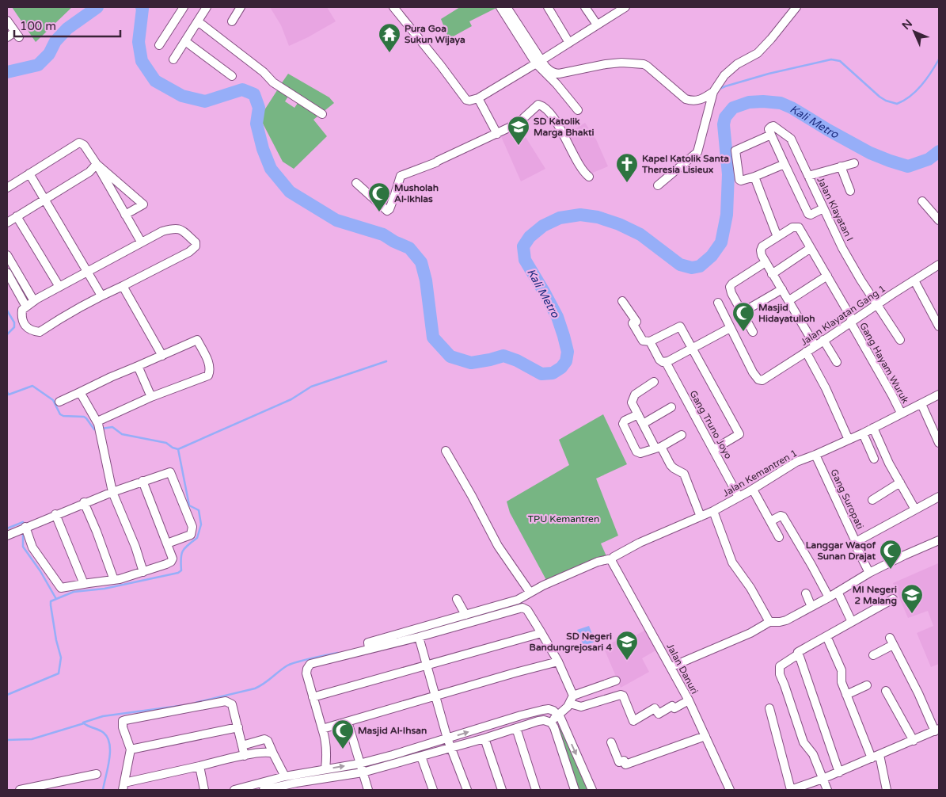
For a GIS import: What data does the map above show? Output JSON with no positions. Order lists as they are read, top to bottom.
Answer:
{
  "streets": {
    "street": [
      "Jalan Klayatan I",
      "Jalan Klayatan Gang 1",
      "Gang Hayam Wuruk",
      "Gang Truno Joyo",
      "Jalan Kemantren 1",
      "Gang Suropati",
      "Jalan Danuri"
    ]
  },
  "crossings": [
    ["Jalan Klayatan I", "Jalan Klayatan Gang 1"],
    ["Jalan Klayatan Gang 1", "Gang Hayam Wuruk"],
    ["Gang Hayam Wuruk", "Jalan Kemantren 1"],
    ["Gang Truno Joyo", "Jalan Kemantren 1"],
    ["Jalan Kemantren 1", "Gang Suropati"],
    ["Jalan Kemantren 1", "Jalan Danuri"]
  ],
  "water": ["Kali Metro"],
  "parks": ["TPU Kemantren"],
  "places": {
    "temple": ["Pura Goa Sukun Wijaya"],
    "school or university": ["SD Katolik Marga Bhakti", "MI Negeri 2 Malang", "SD Negeri Bandungrejosari 4"],
    "church": ["Kapel Katolik Santa Theresia Lisieux"],
    "mosque": [
      "Musholah Al-Ikhlas",
      "Masjid Hidayatulloh",
      "Langgar Waqof Sunan Drajat",
      "Masjid Al-Ihsan"
    ]
  },
  "scale_bar": "100 m",
  "north": "top left"
}
